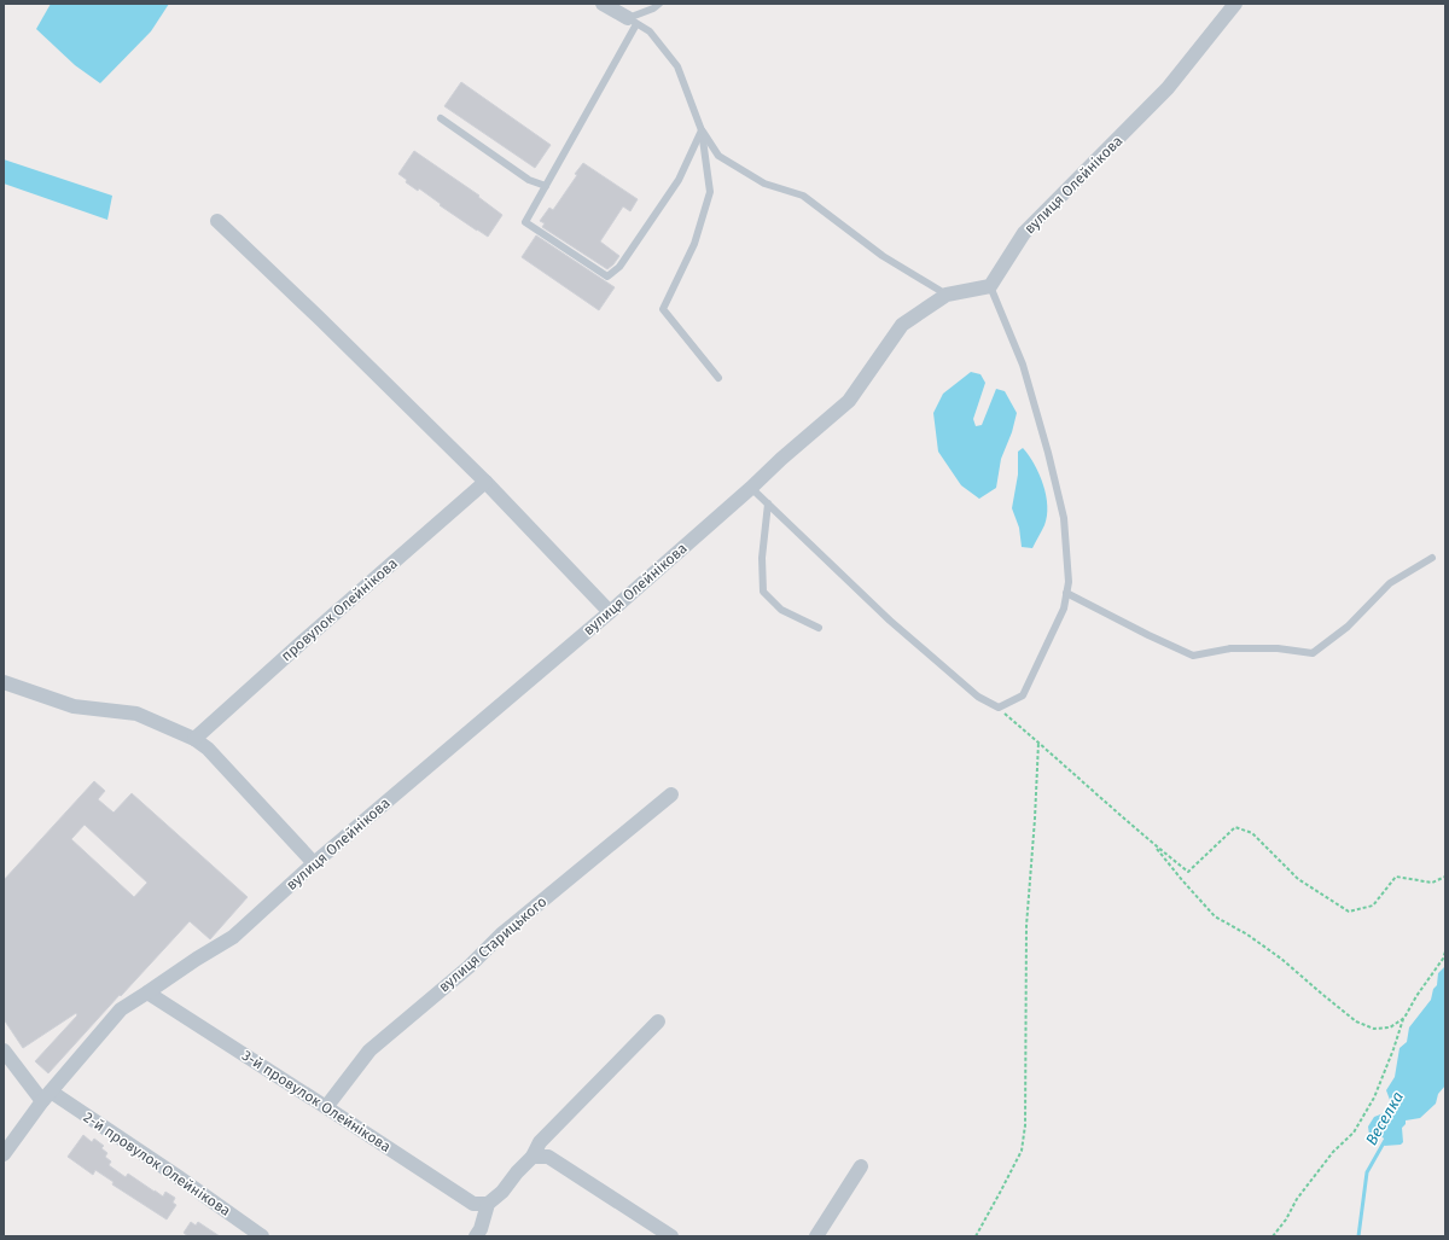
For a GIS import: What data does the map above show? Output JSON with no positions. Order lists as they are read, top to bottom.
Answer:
{
  "streets": {
    "street": [
      "вулиця Олейнікова",
      "провулок Олейнікова",
      "вулиця Старицького",
      "3-й провулок Олейнікова",
      "2-й провулок Олейнікова"
    ]
  },
  "crossings": [
    ["вулиця Олейнікова", "3-й провулок Олейнікова"],
    ["вулиця Олейнікова", "2-й провулок Олейнікова"],
    ["вулиця Старицького", "3-й провулок Олейнікова"]
  ],
  "water": ["Веселка"]
}
